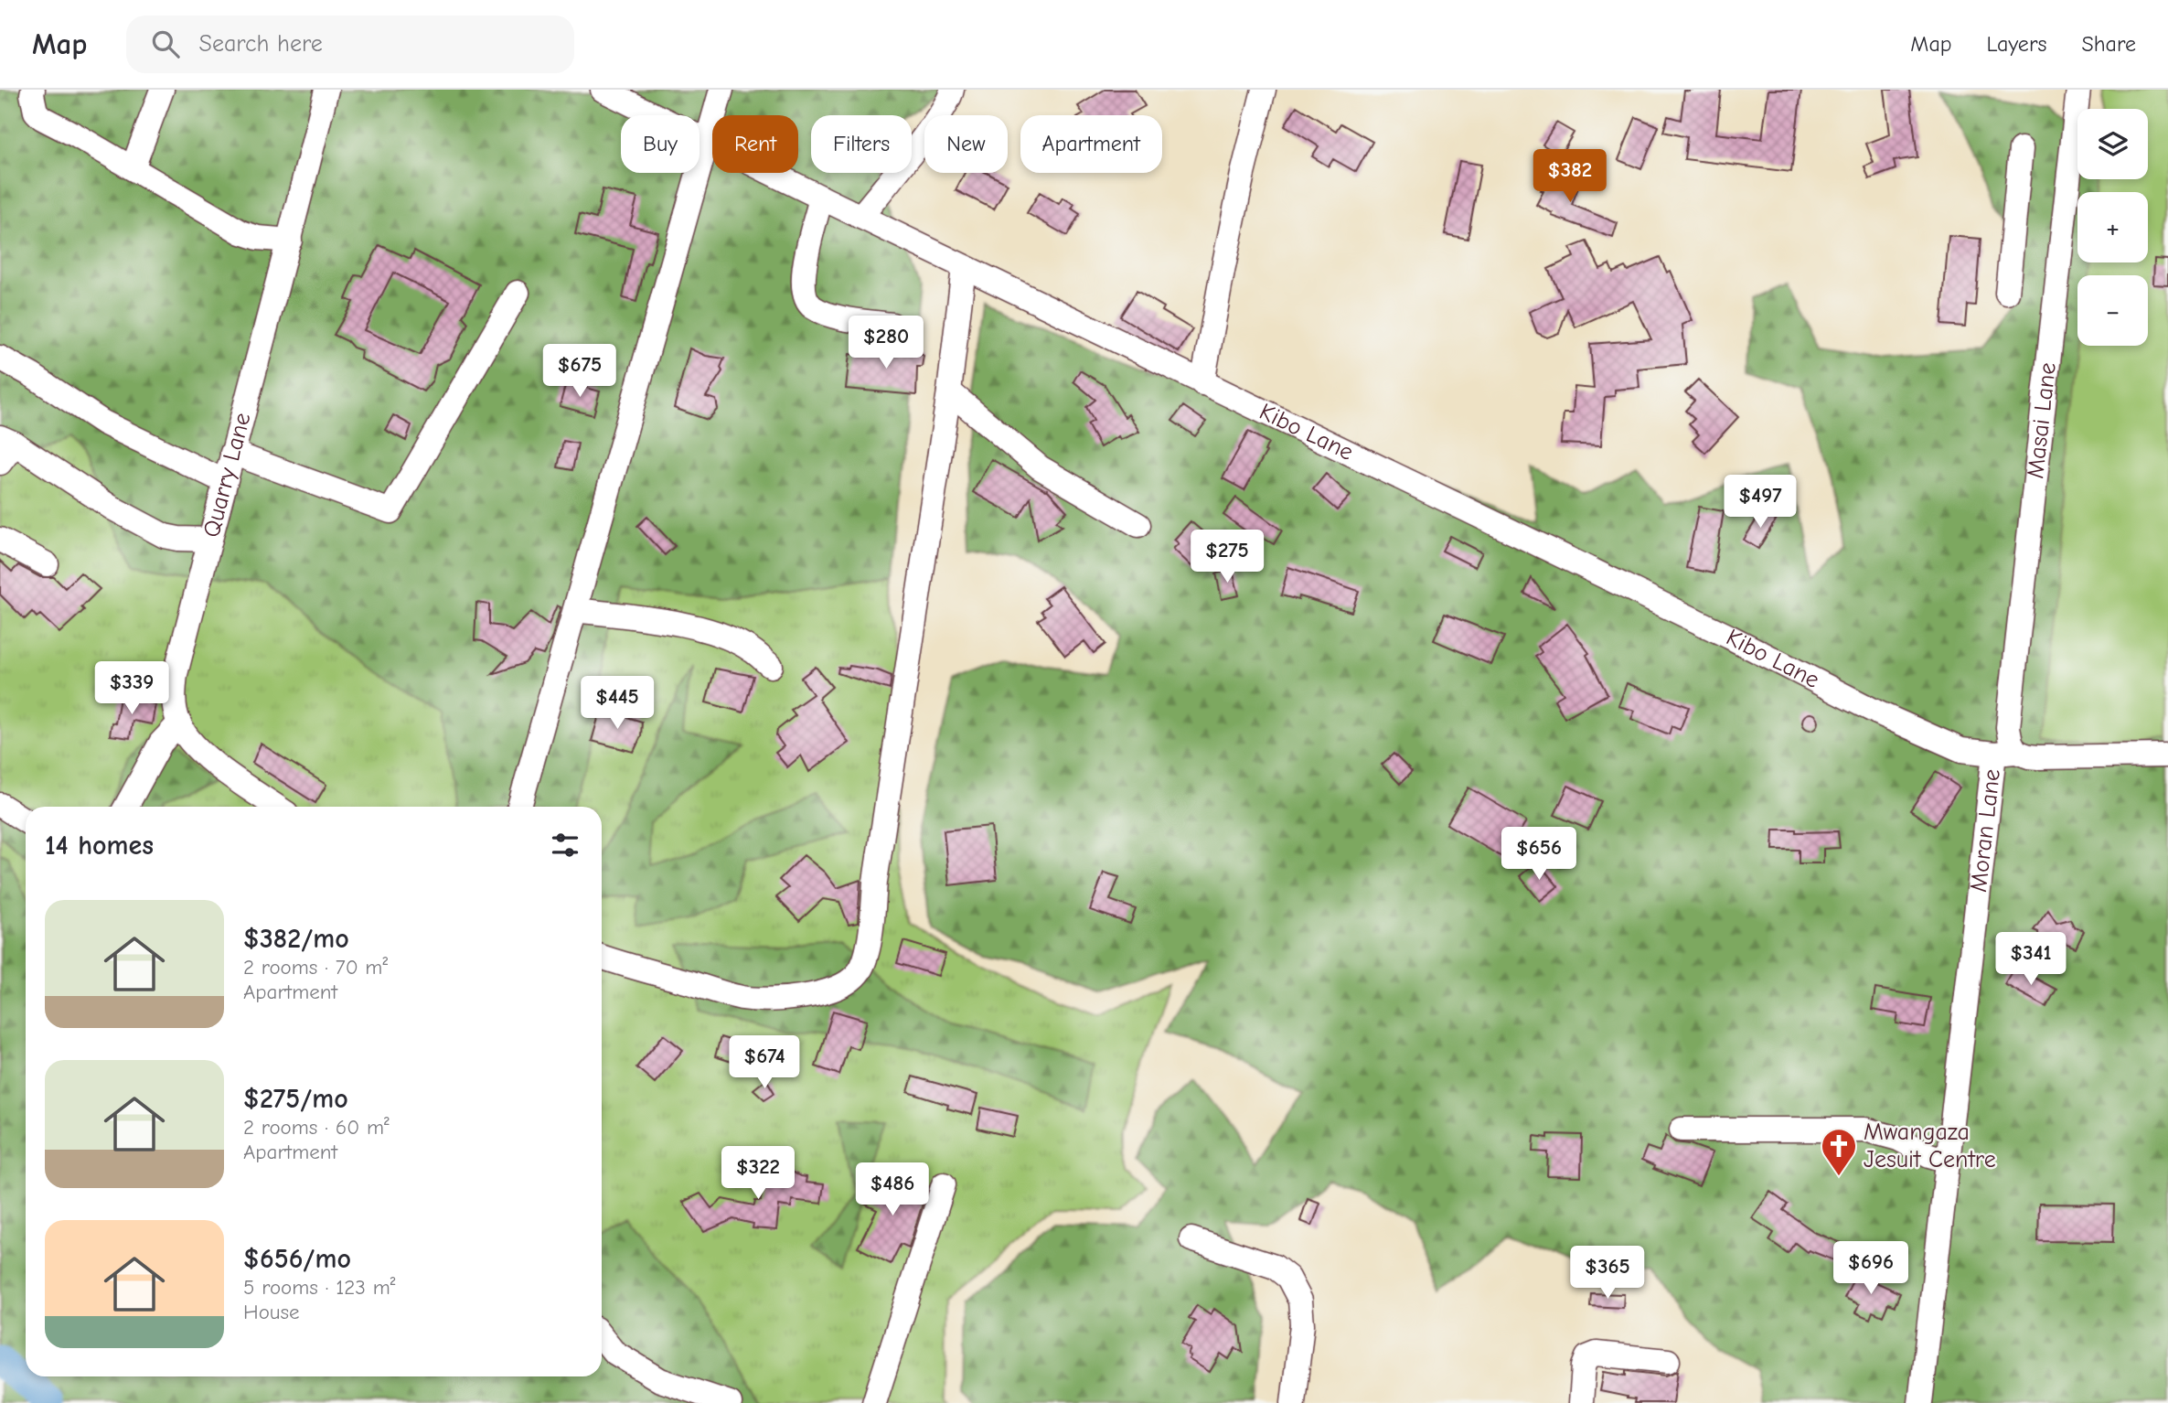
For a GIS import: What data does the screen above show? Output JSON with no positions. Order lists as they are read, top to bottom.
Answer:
{
  "streets": {
    "street": [
      "Masai Lane",
      "Kibo Lane",
      "Quarry Lane",
      "Moran Lane"
    ]
  },
  "crossings": [
    ["Masai Lane", "Kibo Lane"],
    ["Masai Lane", "Moran Lane"],
    ["Kibo Lane", "Moran Lane"]
  ],
  "places": {
    "church": ["Mwangaza Jesuit Centre"]
  },
  "page": {
    "header": "Map",
    "search": "Search here",
    "nav": ["Map", "Layers", "Share"],
    "map_buttons": ["+", "−"],
    "chip": [
      "Buy",
      "Rent",
      "Filters",
      "New",
      "Apartment"
    ],
    "price": [
      "$382",
      "$280",
      "$675",
      "$497",
      "$275",
      "$339",
      "$445",
      "$656",
      "$341",
      "$674",
      "$322",
      "$486",
      "$696",
      "$365"
    ],
    "heading": "14 homes",
    "list": [
      {
        "name": "$382/mo",
        "note": "2 rooms · 70 m² · Apartment"
      },
      {
        "name": "$275/mo",
        "note": "2 rooms · 60 m² · Apartment"
      },
      {
        "name": "$656/mo",
        "note": "5 rooms · 123 m² · House"
      }
    ]
  }
}
